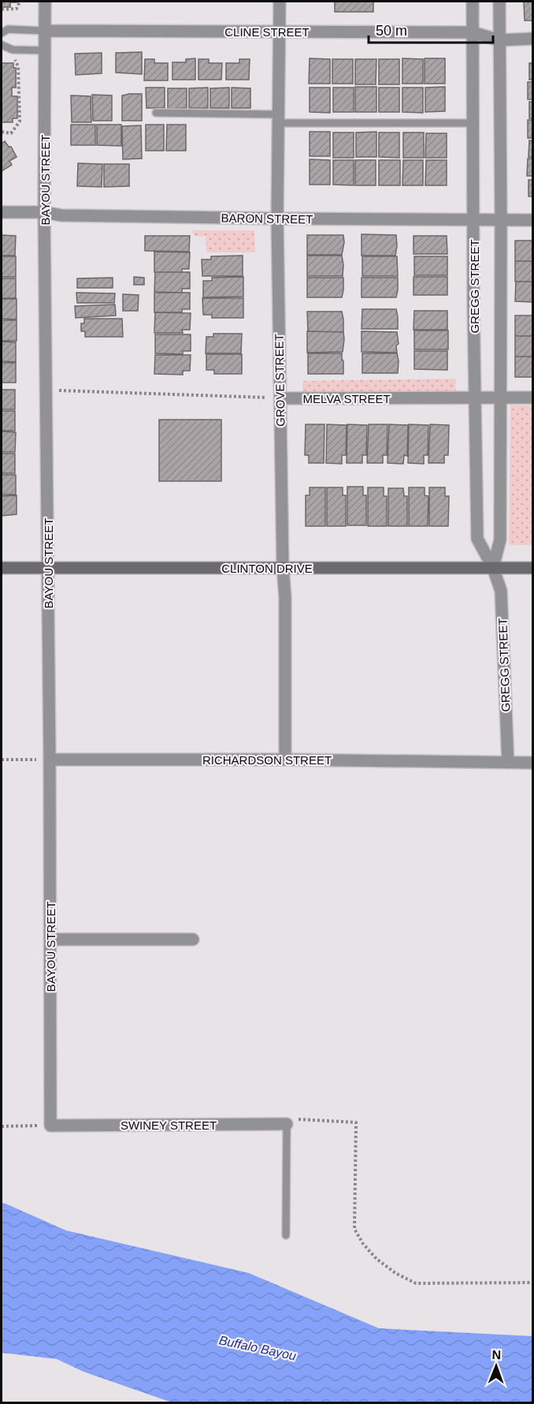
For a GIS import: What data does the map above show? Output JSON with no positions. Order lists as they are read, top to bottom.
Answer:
{
  "streets": {
    "main road": ["CLINTON DRIVE"],
    "street": [
      "CLINE STREET",
      "BAYOU STREET",
      "BARON STREET",
      "GREGG STREET",
      "GROVE STREET",
      "MELVA STREET",
      "RICHARDSON STREET",
      "SWINEY STREET"
    ]
  },
  "crossings": [
    ["CLINE STREET", "BAYOU STREET"],
    ["CLINE STREET", "GREGG STREET"],
    ["CLINE STREET", "GROVE STREET"],
    ["BAYOU STREET", "BARON STREET"],
    ["BAYOU STREET", "CLINTON DRIVE"],
    ["BAYOU STREET", "RICHARDSON STREET"],
    ["BAYOU STREET", "SWINEY STREET"],
    ["BARON STREET", "GREGG STREET"],
    ["BARON STREET", "GROVE STREET"],
    ["GREGG STREET", "MELVA STREET"],
    ["GREGG STREET", "CLINTON DRIVE"],
    ["GREGG STREET", "RICHARDSON STREET"],
    ["GROVE STREET", "MELVA STREET"],
    ["GROVE STREET", "CLINTON DRIVE"],
    ["GROVE STREET", "RICHARDSON STREET"]
  ],
  "water": ["Buffalo Bayou"],
  "scale_bar": "50 m",
  "north": "top"
}
